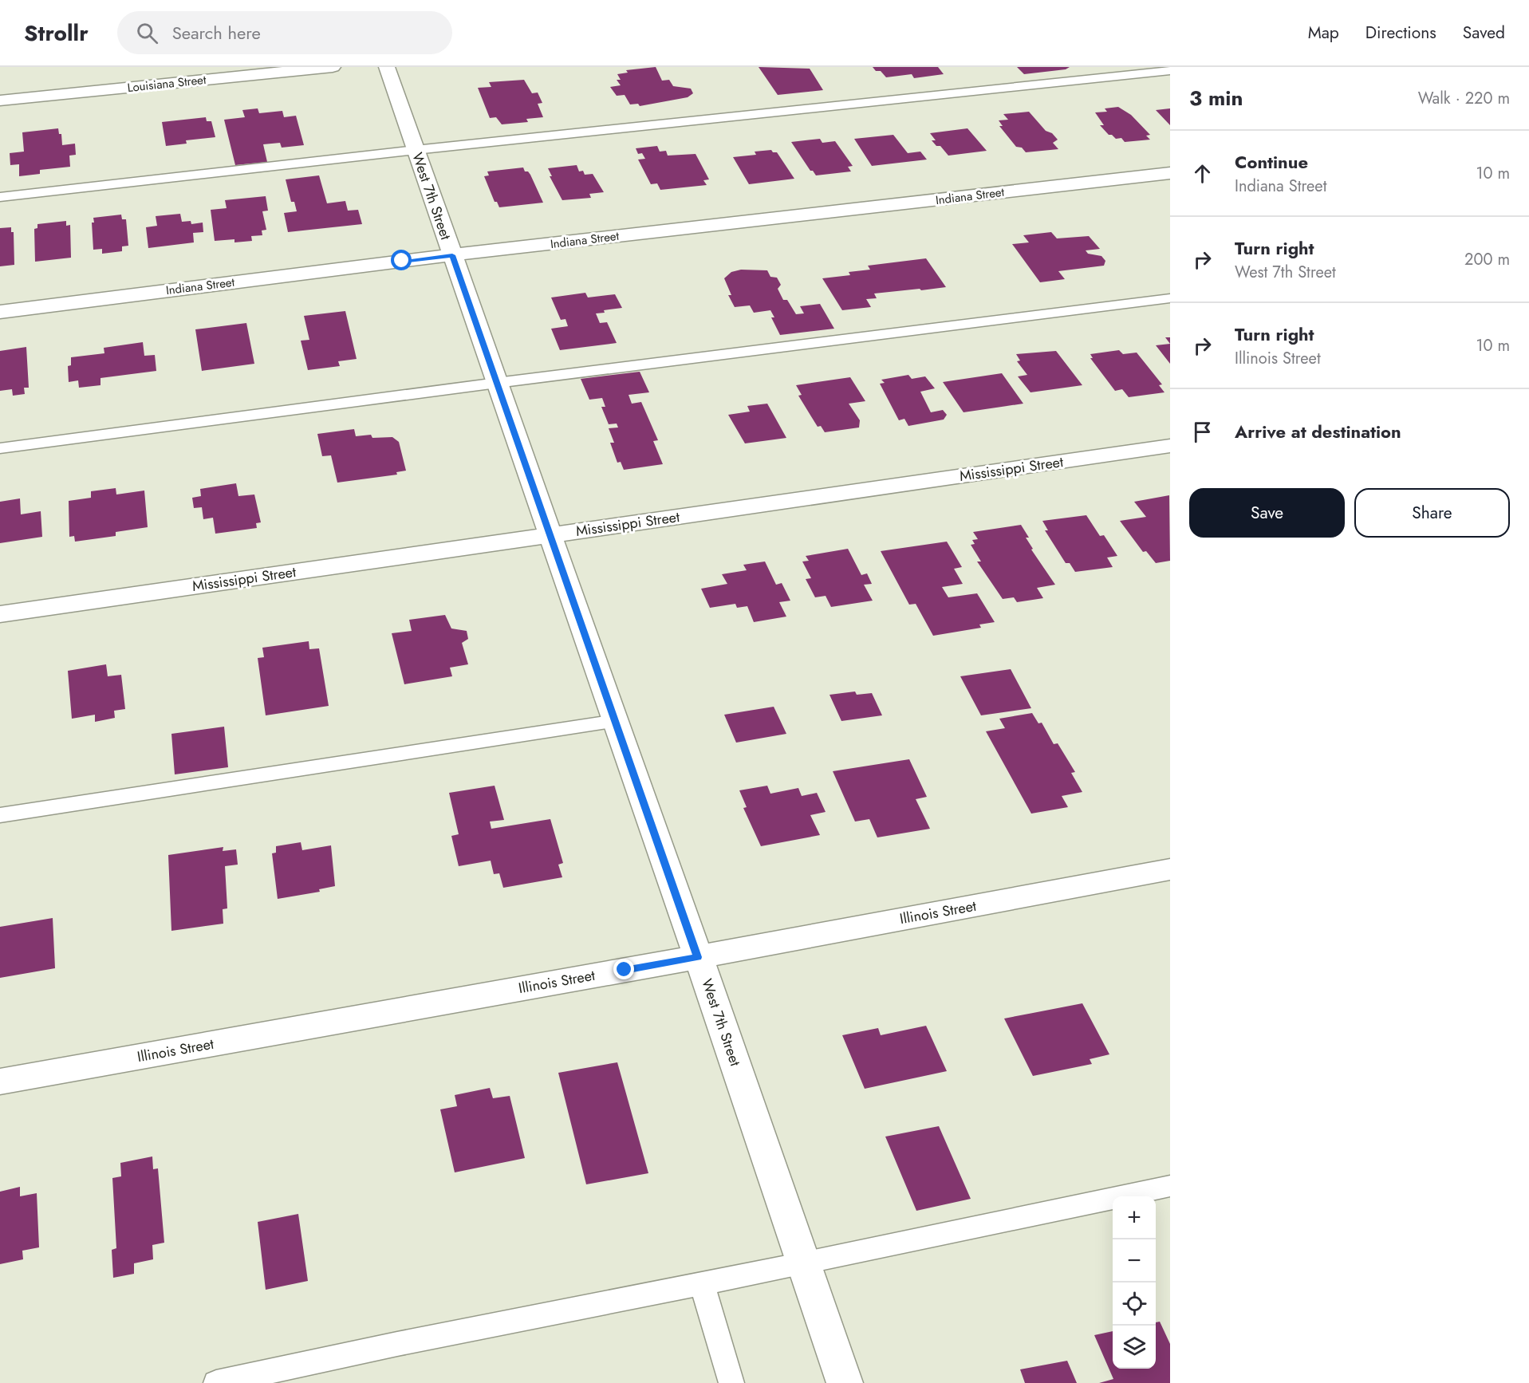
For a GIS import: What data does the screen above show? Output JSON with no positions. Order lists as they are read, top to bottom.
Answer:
{
  "streets": {
    "street": [
      "Louisiana Street",
      "West 7th Street",
      "Indiana Street",
      "Mississippi Street",
      "Illinois Street"
    ]
  },
  "crossings": [
    ["West 7th Street", "Indiana Street"],
    ["West 7th Street", "Mississippi Street"],
    ["West 7th Street", "Illinois Street"]
  ],
  "page": {
    "header": "Strollr",
    "search": "Search here",
    "nav": ["Map", "Directions", "Saved"],
    "heading": ["3 min", "Walk · 220 m"],
    "list": [
      ["Continue", "Indiana Street", "10 m"],
      ["Turn right", "West 7th Street", "200 m"],
      ["Turn right", "Illinois Street", "10 m"],
      "Arrive at destination"
    ],
    "buttons": ["Save", "Share"],
    "map_buttons": ["+", "−"]
  }
}
